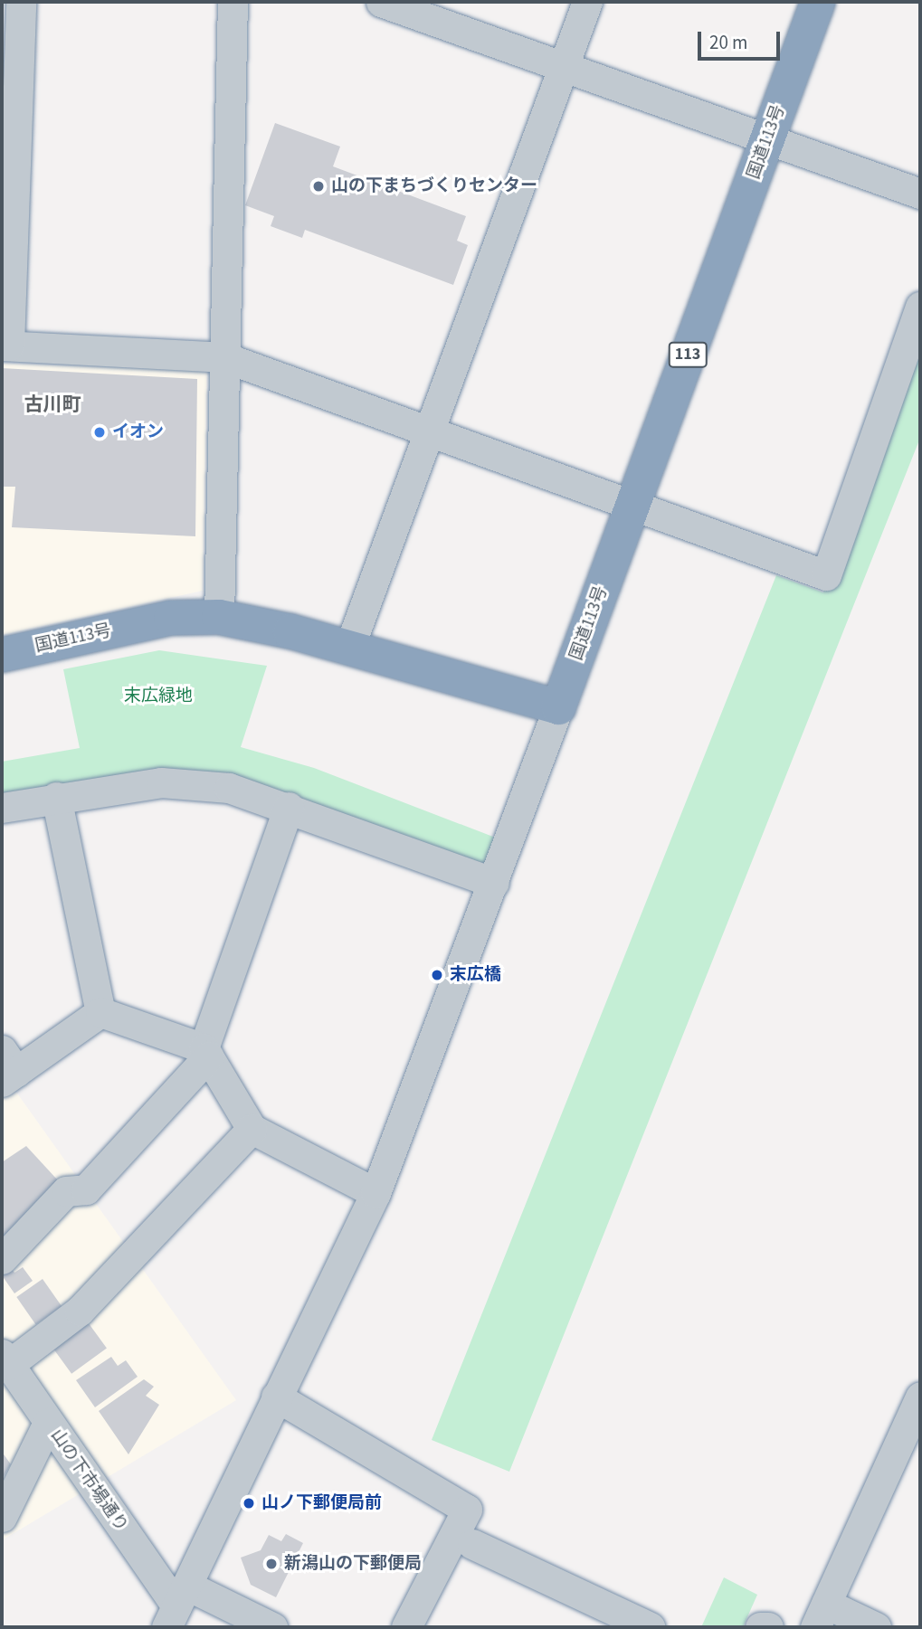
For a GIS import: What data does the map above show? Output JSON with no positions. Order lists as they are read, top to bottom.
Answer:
{
  "streets": {
    "highway": ["国道113号", "113"],
    "street": ["山の下市場通り"]
  },
  "districts": ["古川町"],
  "parks": ["末広緑地"],
  "places": [
    "山の下まちづくりセンター",
    "イオン",
    "末広橋",
    "山ノ下郵便局前",
    "新潟山の下郵便局"
  ],
  "scale_bar": "20 m"
}
